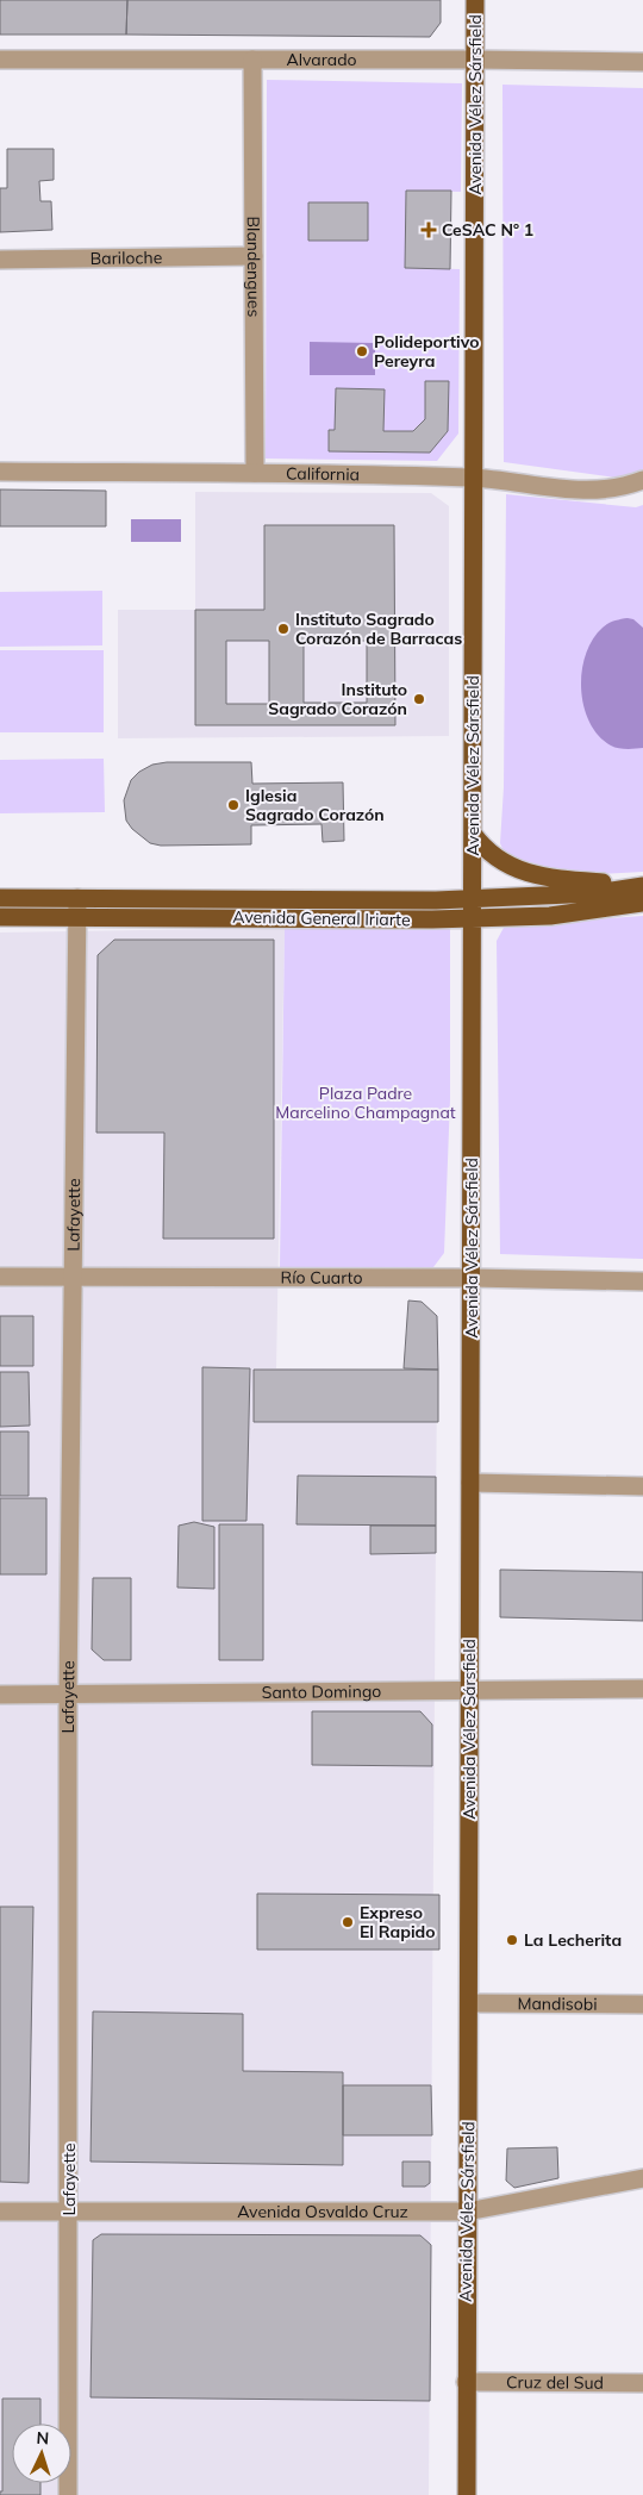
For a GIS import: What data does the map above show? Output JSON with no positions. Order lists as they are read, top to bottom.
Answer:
{
  "streets": {
    "main road": ["Avenida Vélez Sársfield", "Avenida General Iriarte"],
    "street": [
      "Alvarado",
      "Bariloche",
      "Blandengues",
      "California",
      "Lafayette",
      "Río Cuarto",
      "Santo Domingo",
      "Mandisobi",
      "Avenida Osvaldo Cruz",
      "Cruz del Sud"
    ]
  },
  "crossings": [
    ["Alvarado", "Avenida Vélez Sársfield"],
    ["Alvarado", "Blandengues"],
    ["Avenida Vélez Sársfield", "California"],
    ["Avenida Vélez Sársfield", "Avenida General Iriarte"],
    ["Avenida Vélez Sársfield", "Río Cuarto"],
    ["Avenida Vélez Sársfield", "Santo Domingo"],
    ["Avenida Vélez Sársfield", "Mandisobi"],
    ["Avenida Vélez Sársfield", "Avenida Osvaldo Cruz"],
    ["Avenida Vélez Sársfield", "Cruz del Sud"],
    ["Bariloche", "Blandengues"],
    ["Blandengues", "California"],
    ["Avenida General Iriarte", "Lafayette"],
    ["Lafayette", "Río Cuarto"],
    ["Lafayette", "Santo Domingo"],
    ["Lafayette", "Avenida Osvaldo Cruz"]
  ],
  "parks": ["Plaza Padre Marcelino Champagnat"],
  "places": {
    "health": ["CeSAC Nº 1"],
    "other": [
      "Polideportivo Pereyra",
      "Instituto Sagrado Corazón de Barracas",
      "Instituto Sagrado Corazón",
      "Iglesia Sagrado Corazón",
      "Expreso El Rapido",
      "La Lecherita"
    ]
  },
  "north": "top"
}
